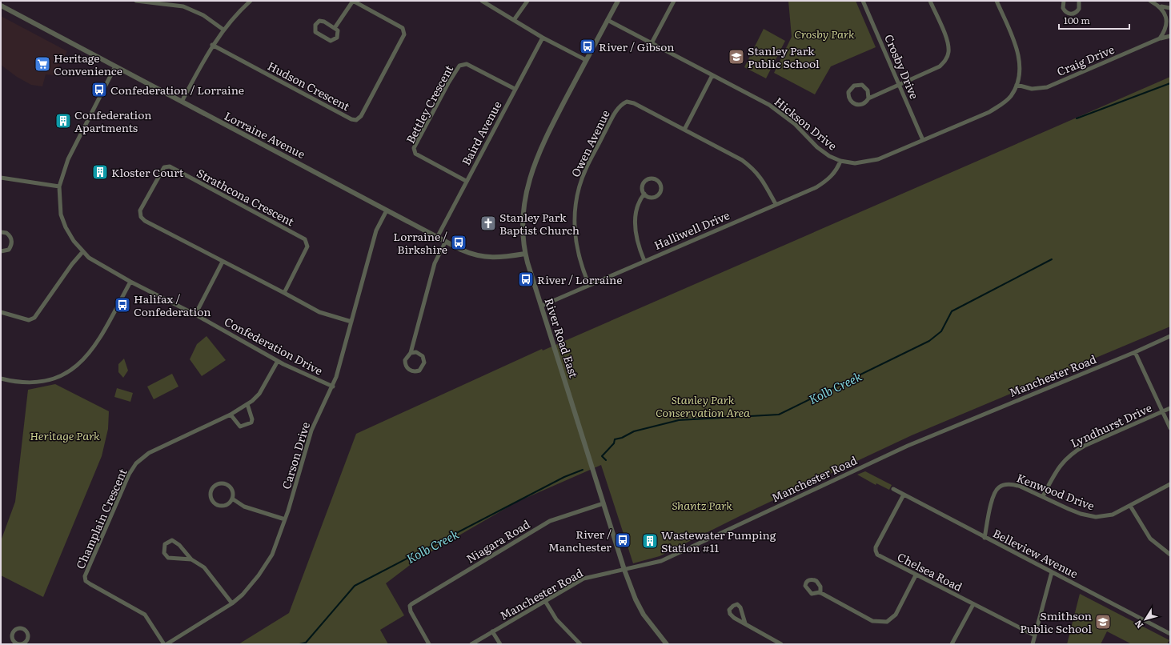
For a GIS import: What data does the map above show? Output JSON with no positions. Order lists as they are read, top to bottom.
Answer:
{
  "streets": {
    "street": [
      "Craig Drive",
      "Crosby Drive",
      "Hudson Crescent",
      "Bettley Crescent",
      "Hickson Drive",
      "Baird Avenue",
      "Lorraine Avenue",
      "Owen Avenue",
      "Strathcona Crescent",
      "Halliwell Drive",
      "River Road East",
      "Confederation Drive",
      "Manchester Road",
      "Lyndhurst Drive",
      "Carson Drive",
      "Kenwood Drive",
      "Champlain Crescent",
      "Niagara Road",
      "Belleview Avenue",
      "Chelsea Road"
    ]
  },
  "crossings": [
    ["Craig Drive", "Hickson Drive"],
    ["Crosby Drive", "Hickson Drive"],
    ["Bettley Crescent", "Baird Avenue"],
    ["Hickson Drive", "Halliwell Drive"],
    ["Hickson Drive", "River Road East"],
    ["Baird Avenue", "Lorraine Avenue"],
    ["Lorraine Avenue", "River Road East"],
    ["Lorraine Avenue", "Confederation Drive"],
    ["Lorraine Avenue", "Carson Drive"],
    ["Owen Avenue", "Halliwell Drive"],
    ["Strathcona Crescent", "Carson Drive"],
    ["Halliwell Drive", "River Road East"],
    ["River Road East", "Manchester Road"],
    ["River Road East", "Niagara Road"],
    ["Confederation Drive", "Carson Drive"],
    ["Confederation Drive", "Champlain Crescent"],
    ["Lyndhurst Drive", "Kenwood Drive"],
    ["Carson Drive", "Champlain Crescent"],
    ["Kenwood Drive", "Belleview Avenue"],
    ["Belleview Avenue", "Chelsea Road"]
  ],
  "water": ["Kolb Creek"],
  "parks": [
    "Crosby Park",
    "Stanley Park Conservation Area",
    "Heritage Park",
    "Shantz Park"
  ],
  "places": {
    "bus stop": [
      "River / Gibson",
      "Confederation / Lorraine",
      "Lorraine / Birkshire",
      "River / Lorraine",
      "Halifax / Confederation",
      "River / Manchester"
    ],
    "school or university": ["Stanley Park Public School", "Smithson Public School"],
    "supermarket": ["Heritage Convenience"],
    "building": ["Confederation Apartments", "Kloster Court", "Wastewater Pumping Station #11"],
    "church": ["Stanley Park Baptist Church"]
  },
  "scale_bar": "100 m",
  "north": "bottom left"
}
